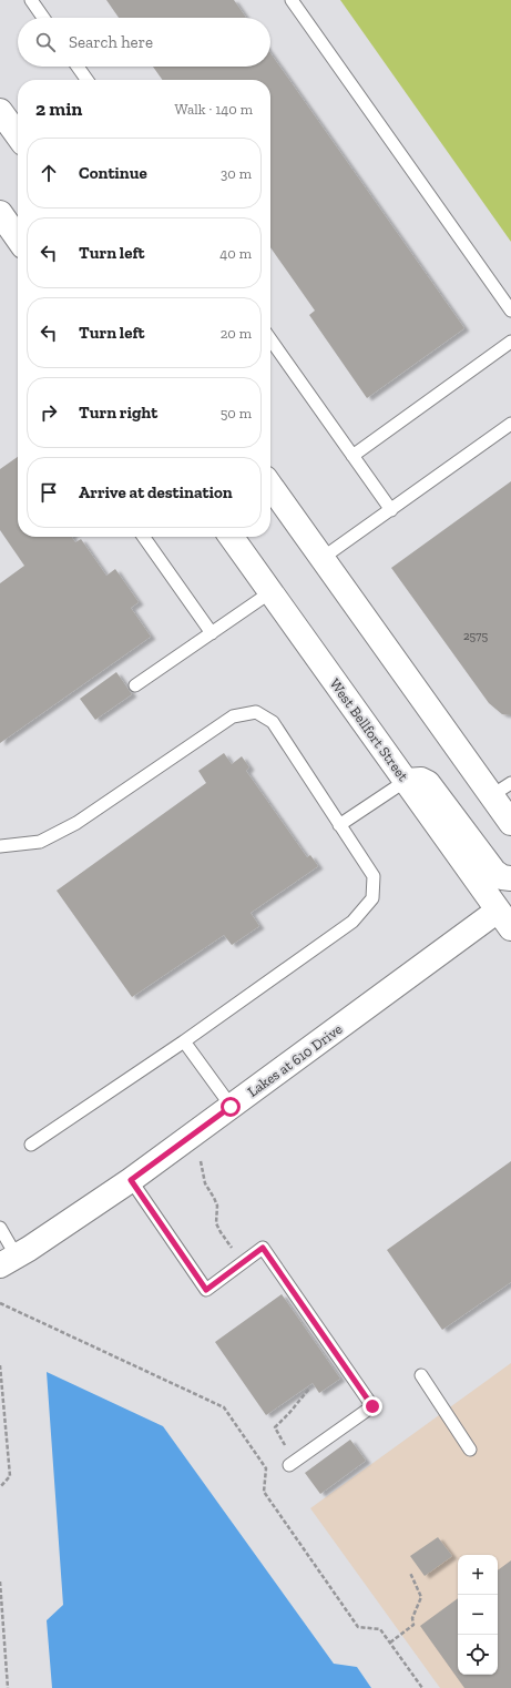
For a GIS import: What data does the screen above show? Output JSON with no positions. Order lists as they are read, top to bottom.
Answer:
{
  "streets": {
    "main road": ["West Bellfort Street", "Lakes at 610 Drive"]
  },
  "crossings": [
    ["West Bellfort Street", "Lakes at 610 Drive"]
  ],
  "house_numbers": ["2575"],
  "page": {
    "search": "Search here",
    "heading": ["2 min", "Walk · 140 m"],
    "list": [
      ["Continue", "30 m"],
      ["Turn left", "40 m"],
      ["Turn left", "20 m"],
      ["Turn right", "50 m"],
      "Arrive at destination"
    ],
    "map_buttons": ["+", "−"]
  }
}
